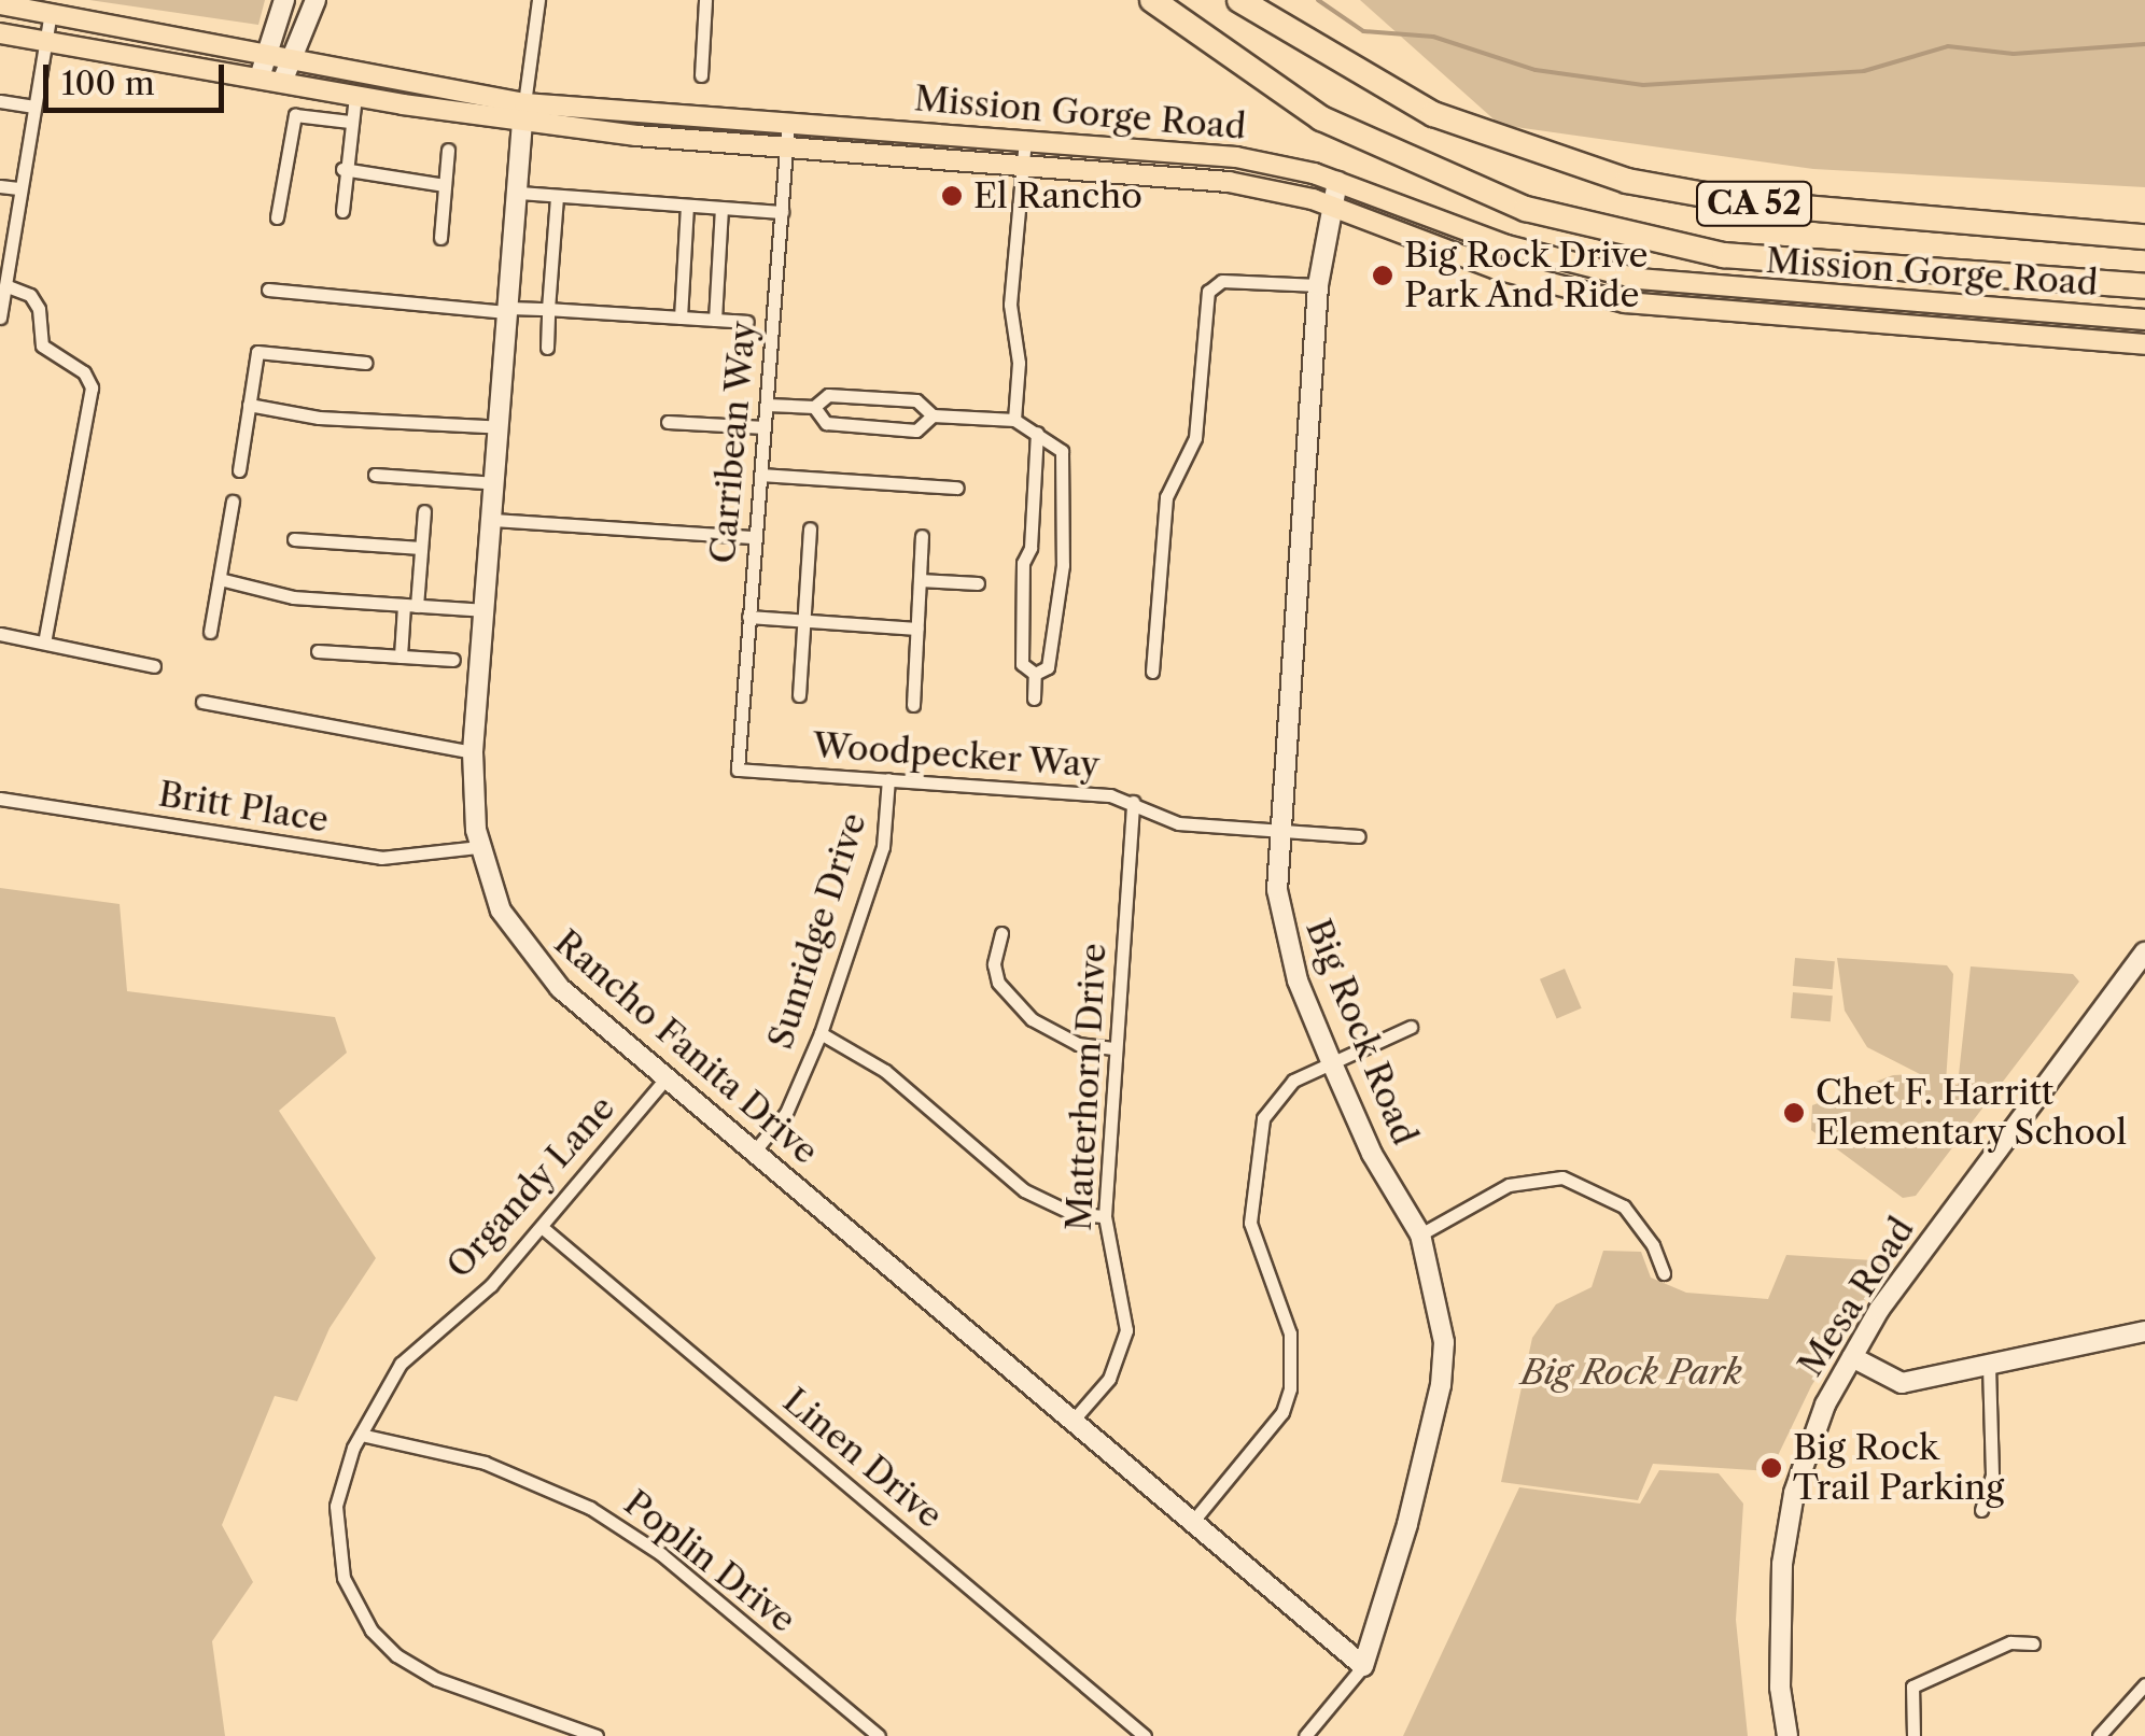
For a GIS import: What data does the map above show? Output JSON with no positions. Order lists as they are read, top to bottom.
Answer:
{
  "streets": {
    "highway": ["CA 52"],
    "main road": ["Mission Gorge Road"],
    "street": [
      "Carribean Way",
      "Woodpecker Way",
      "Britt Place",
      "Sunridge Drive",
      "Big Rock Road",
      "Rancho Fanita Drive",
      "Matterhorn Drive",
      "Organdy Lane",
      "Mesa Road",
      "Linen Drive",
      "Poplin Drive"
    ]
  },
  "crossings": [
    ["Mission Gorge Road", "Carribean Way"],
    ["Mission Gorge Road", "Big Rock Road"],
    ["Mission Gorge Road", "Rancho Fanita Drive"],
    ["Carribean Way", "Woodpecker Way"],
    ["Woodpecker Way", "Sunridge Drive"],
    ["Woodpecker Way", "Big Rock Road"],
    ["Woodpecker Way", "Matterhorn Drive"],
    ["Britt Place", "Rancho Fanita Drive"],
    ["Sunridge Drive", "Rancho Fanita Drive"],
    ["Big Rock Road", "Rancho Fanita Drive"],
    ["Rancho Fanita Drive", "Matterhorn Drive"],
    ["Rancho Fanita Drive", "Organdy Lane"],
    ["Organdy Lane", "Linen Drive"],
    ["Organdy Lane", "Poplin Drive"]
  ],
  "parks": ["Big Rock Park"],
  "places": [
    "El Rancho",
    "Big Rock Drive Park And Ride",
    "Chet F. Harritt Elementary School",
    "Big Rock Trail Parking"
  ],
  "scale_bar": "100 m"
}
